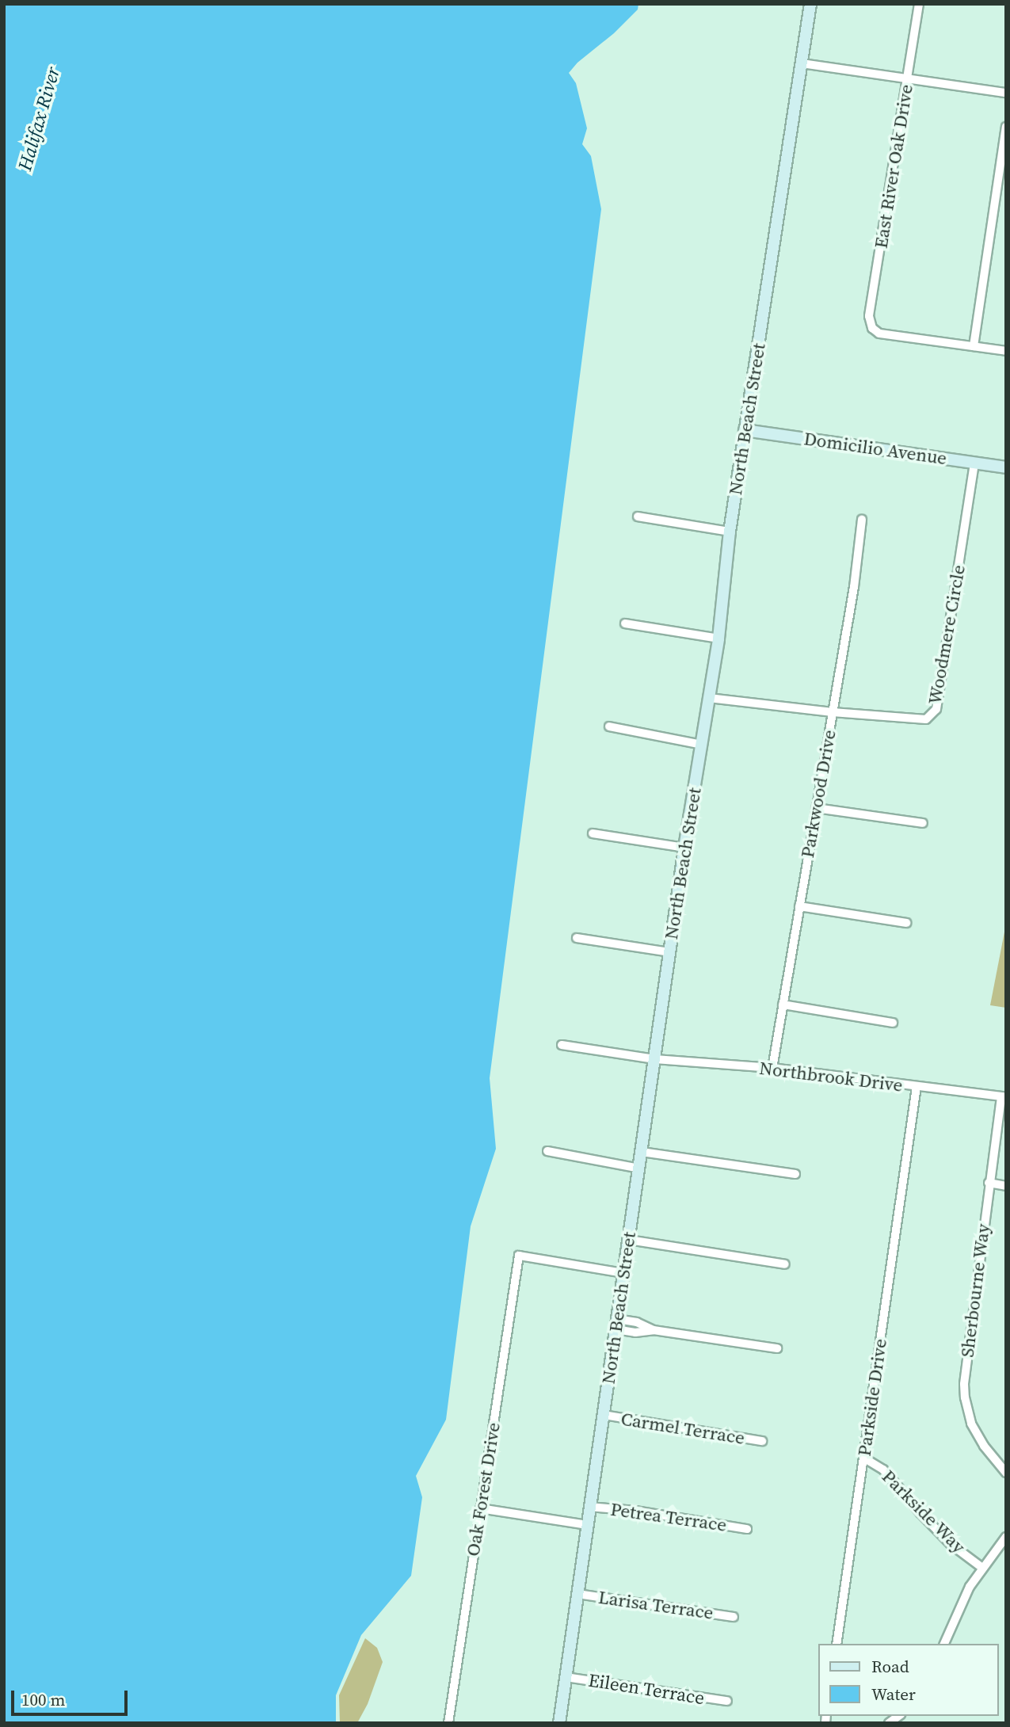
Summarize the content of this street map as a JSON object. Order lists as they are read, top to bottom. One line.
{"streets":{"street":["East River Oak Drive","North Beach Street","Domicilio Avenue","Woodmere Circle","Parkwood Drive","Northbrook Drive","Sherbourne Way","Parkside Drive","Carmel Terrace","Oak Forest Drive","Parkside Way","Petrea Terrace","Larisa Terrace","Eileen Terrace"]},"crossings":[["North Beach Street","Domicilio Avenue"],["North Beach Street","Woodmere Circle"],["North Beach Street","Northbrook Drive"],["North Beach Street","Carmel Terrace"],["North Beach Street","Oak Forest Drive"],["North Beach Street","Petrea Terrace"],["North Beach Street","Larisa Terrace"],["North Beach Street","Eileen Terrace"],["Domicilio Avenue","Woodmere Circle"],["Woodmere Circle","Parkwood Drive"],["Parkwood Drive","Northbrook Drive"],["Northbrook Drive","Sherbourne Way"],["Northbrook Drive","Parkside Drive"],["Parkside Drive","Parkside Way"]],"water":["Halifax River"],"legend":["Road","Water"],"scale_bar":"100 m"}
